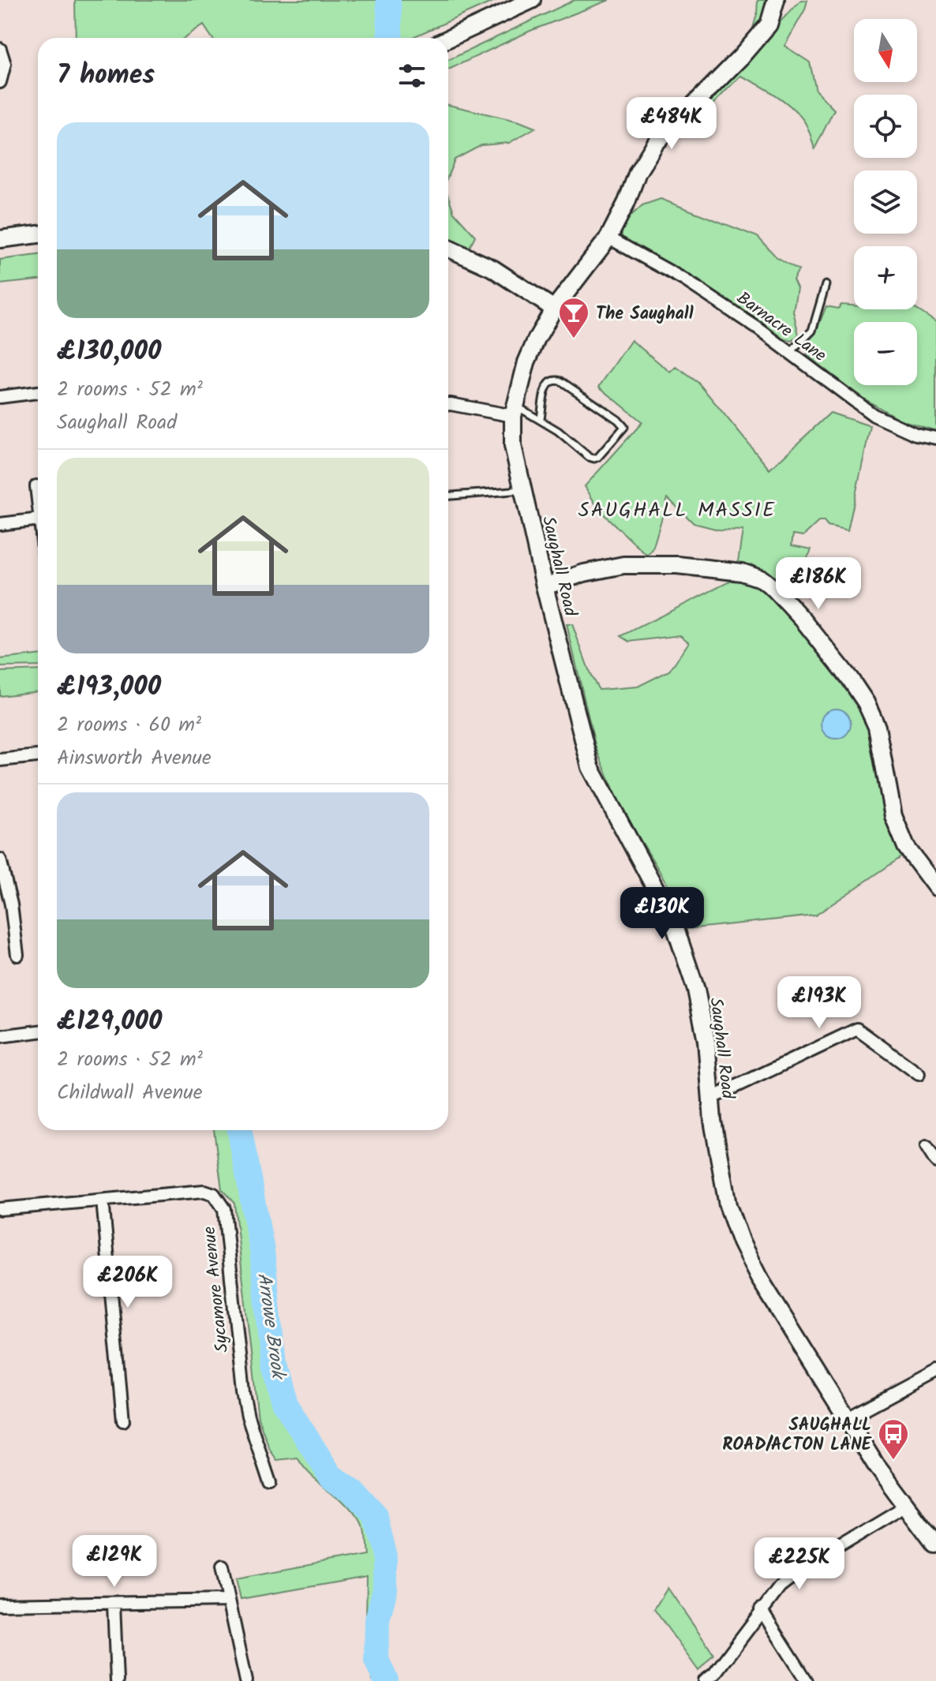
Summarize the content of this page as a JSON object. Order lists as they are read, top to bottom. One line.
{"streets":{"street":["Barnacre Lane","Saughall Road","Sycamore Avenue"]},"crossings":[["Barnacre Lane","Saughall Road"]],"districts":["SAUGHALL MASSIE"],"water":["Arrowe Brook"],"places":{"bar":["The Saughall"],"bus stop":["SAUGHALL ROAD/ACTON LANE"]},"north":"bottom","page":{"map_buttons":["+","−"],"heading":"7 homes","price":["£484K","£186K","£130K","£193K","£206K","£129K","£225K"],"list":[{"name":"£130,000","note":"2 rooms · 52 m² · Saughall Road"},{"name":"£193,000","note":"2 rooms · 60 m² · Ainsworth Avenue"},{"name":"£129,000","note":"2 rooms · 52 m² · Childwall Avenue"}]}}
